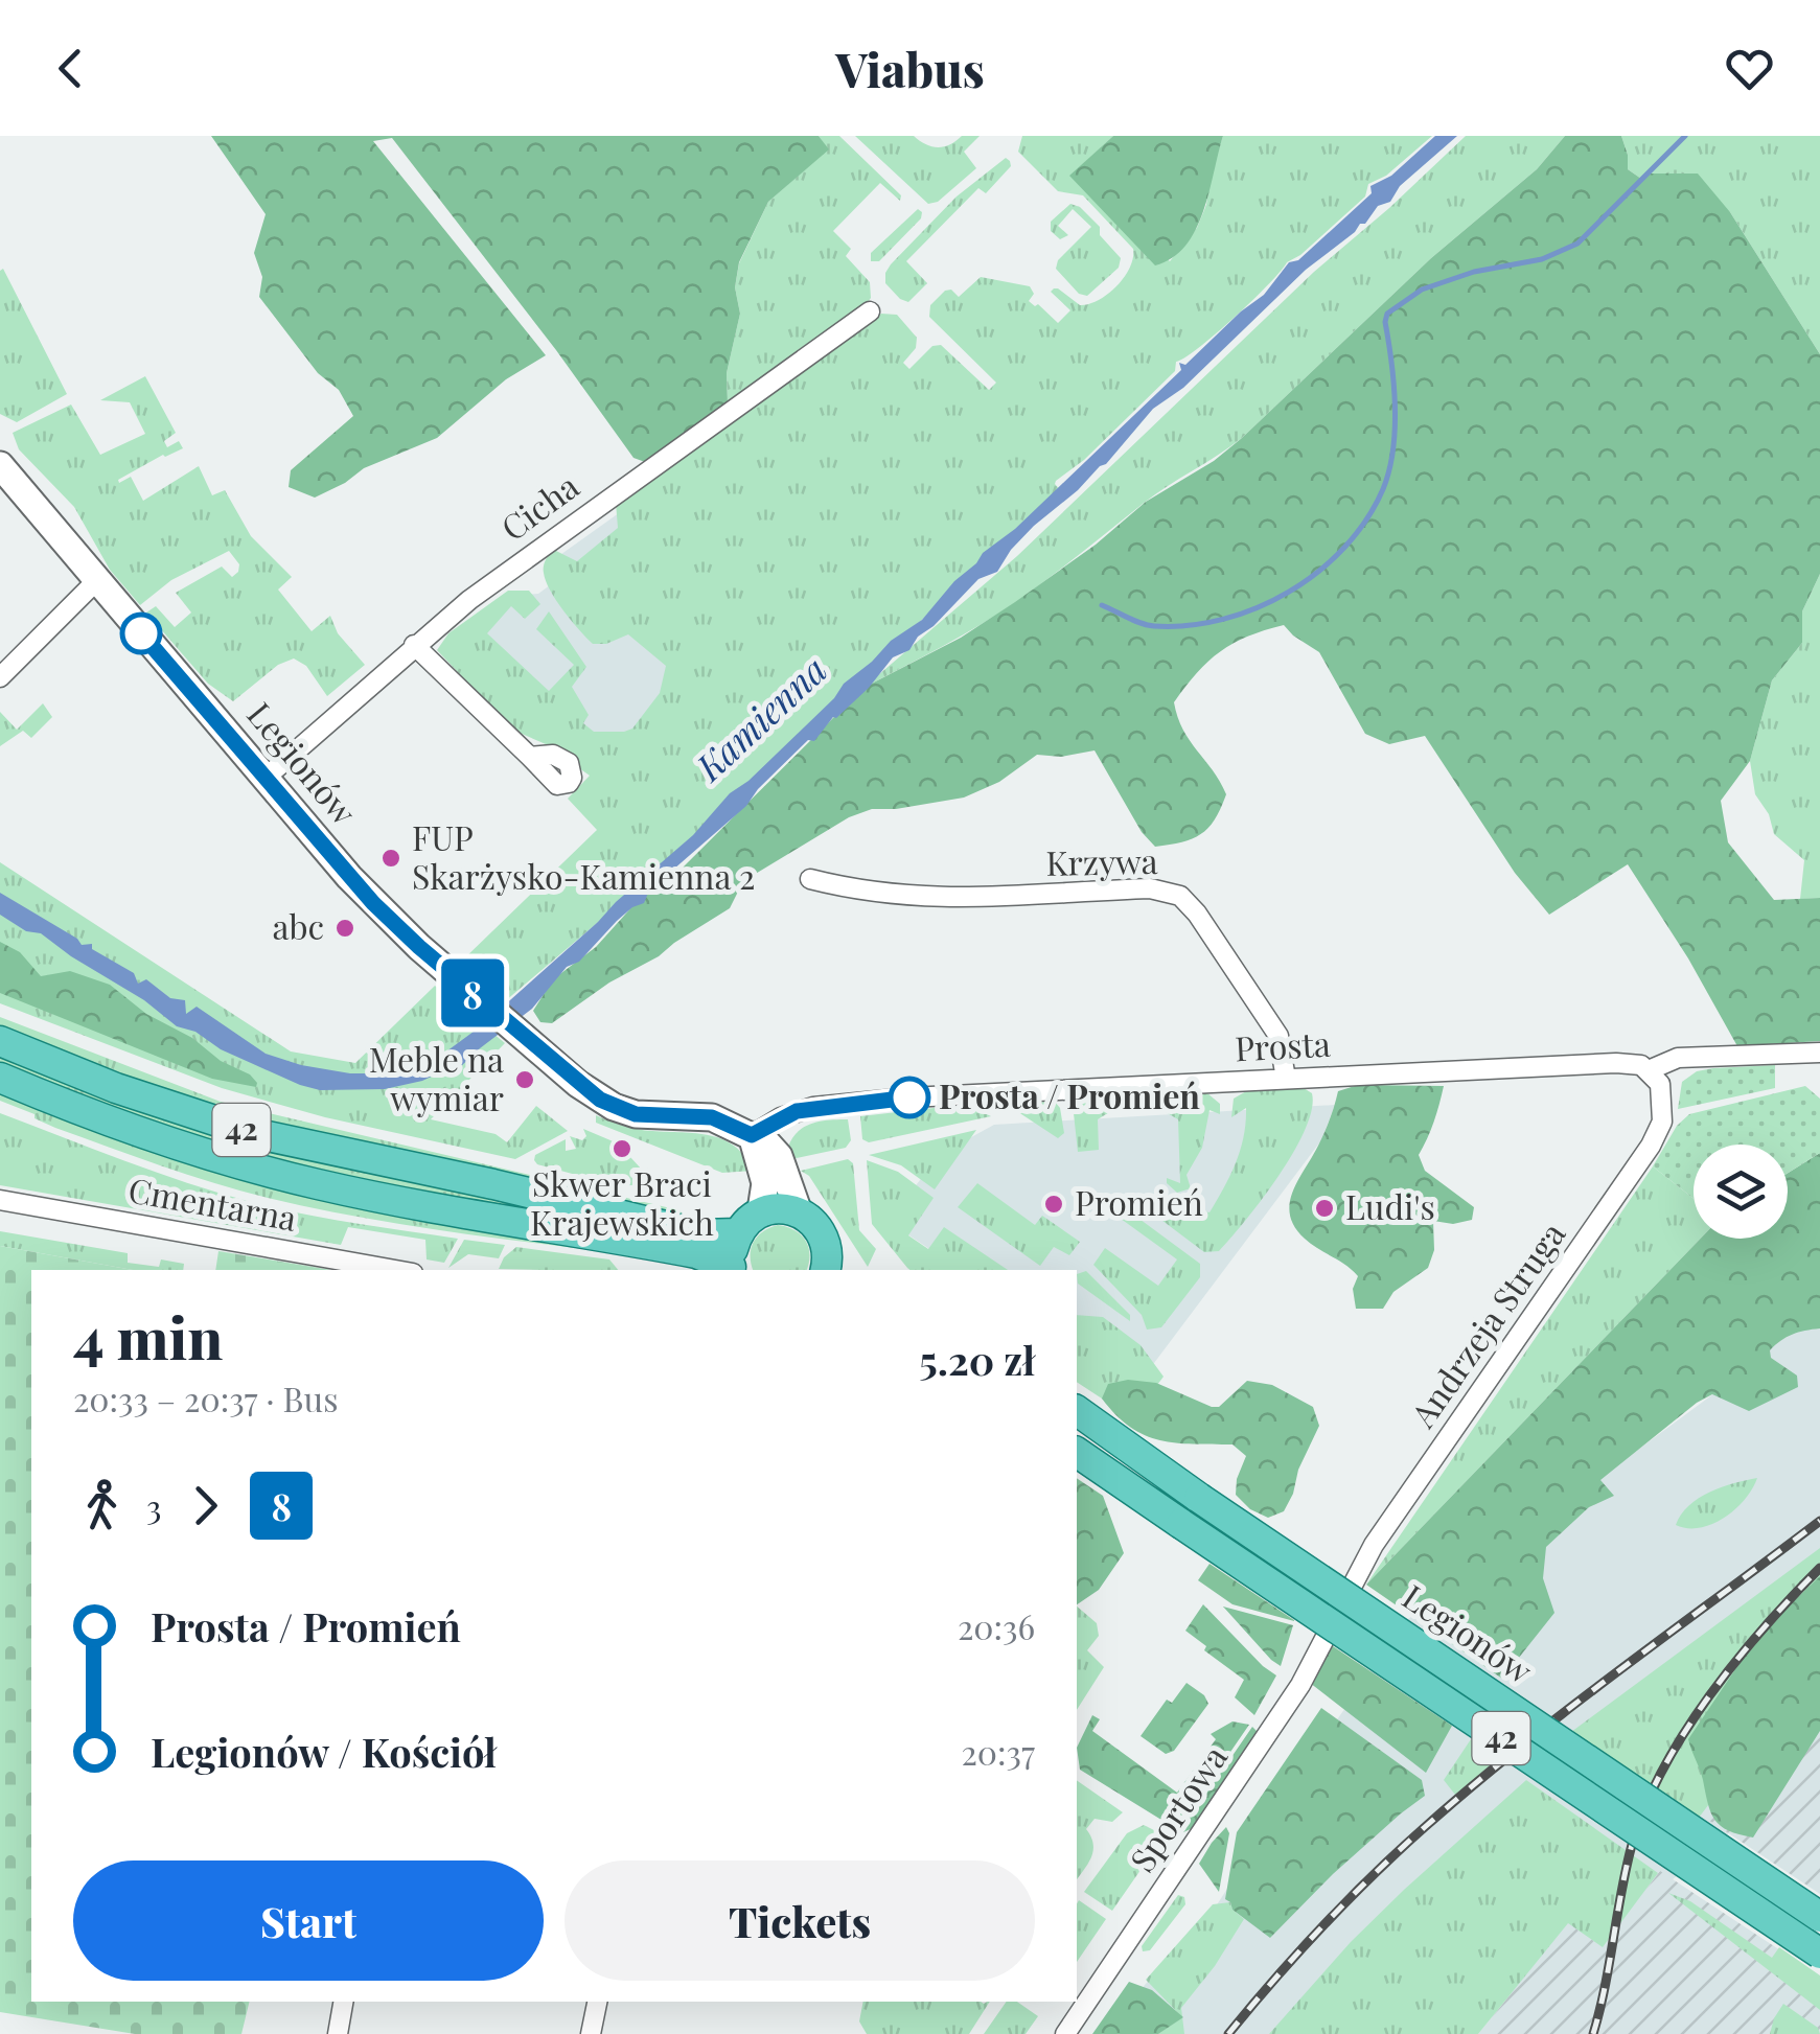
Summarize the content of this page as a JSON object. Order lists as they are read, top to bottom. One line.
{"streets":{"main road":["Legionów","42"],"street":["Cicha","Krzywa","Prosta","Cmentarna","Andrzeja Struga","Sportowa"]},"crossings":[["Cicha","Legionów"],["Legionów","Prosta"],["Krzywa","Prosta"],["Prosta","Andrzeja Struga"],["Andrzeja Struga","Sportowa"]],"water":["Kamienna"],"places":["FUP Skarżysko-Kamienna 2","abc","Meble na wymiar","Prosta / Promień","Skwer Braci Krajewskich","Promień","Ludi's"],"lines":["bus line 8"],"page":{"header":"Viabus","on_map":"8","heading":["4 min","20:33 – 20:37 · Bus","5.20 zł"],"legs":["3","8"],"list":[{"name":"Prosta / Promień","value":"20:36"},{"name":"Legionów / Kościół","value":"20:37"}],"buttons":["Start","Tickets"]}}
